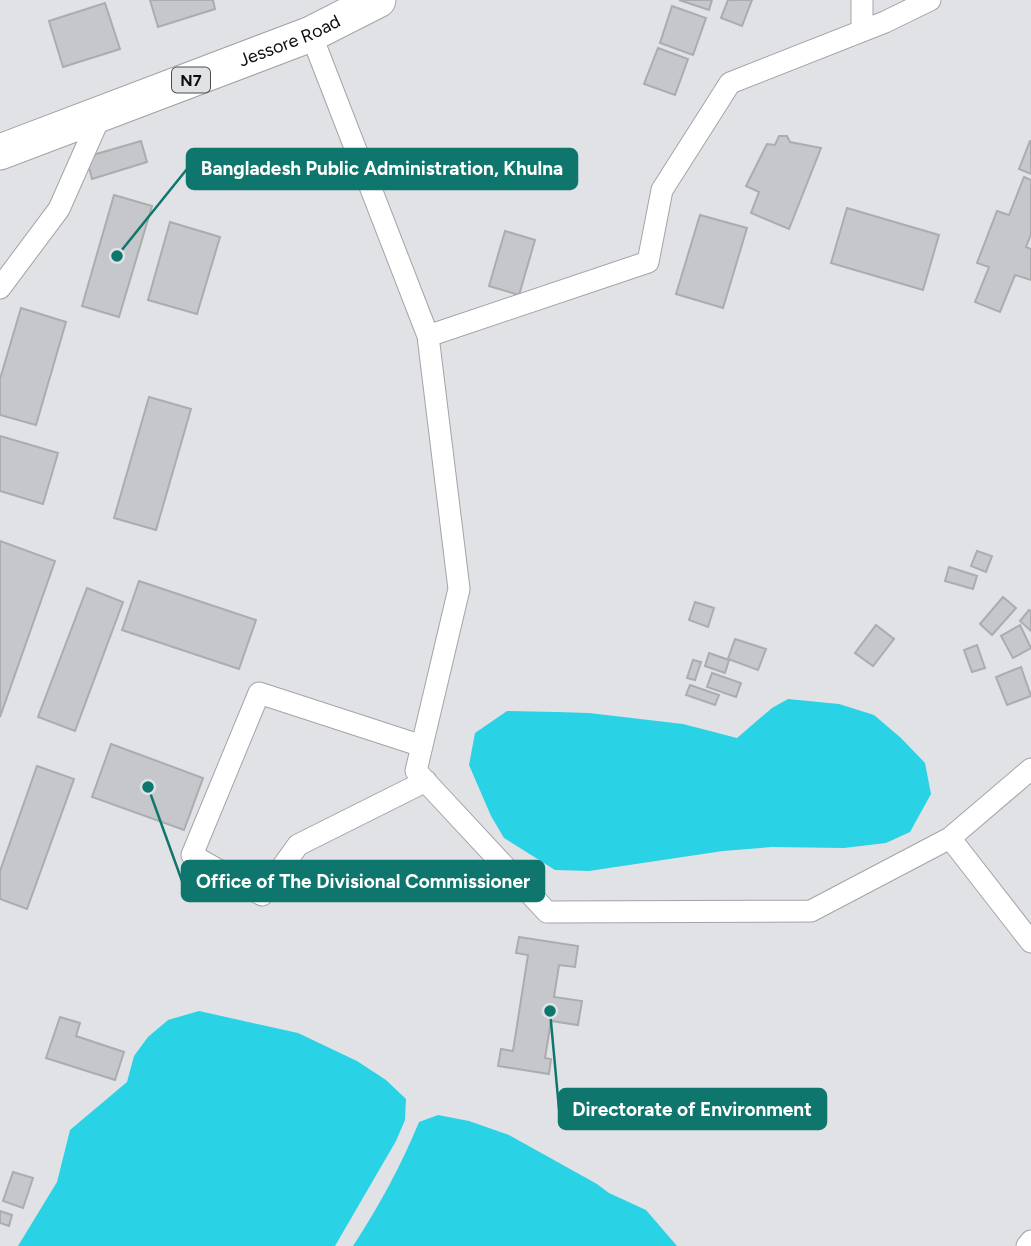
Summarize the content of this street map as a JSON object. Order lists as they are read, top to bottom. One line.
{"streets":{"highway":["Jessore Road","N7"]},"places":["Bangladesh Public Administration, Khulna","Office of The Divisional Commissioner","Directorate of Environment"]}
